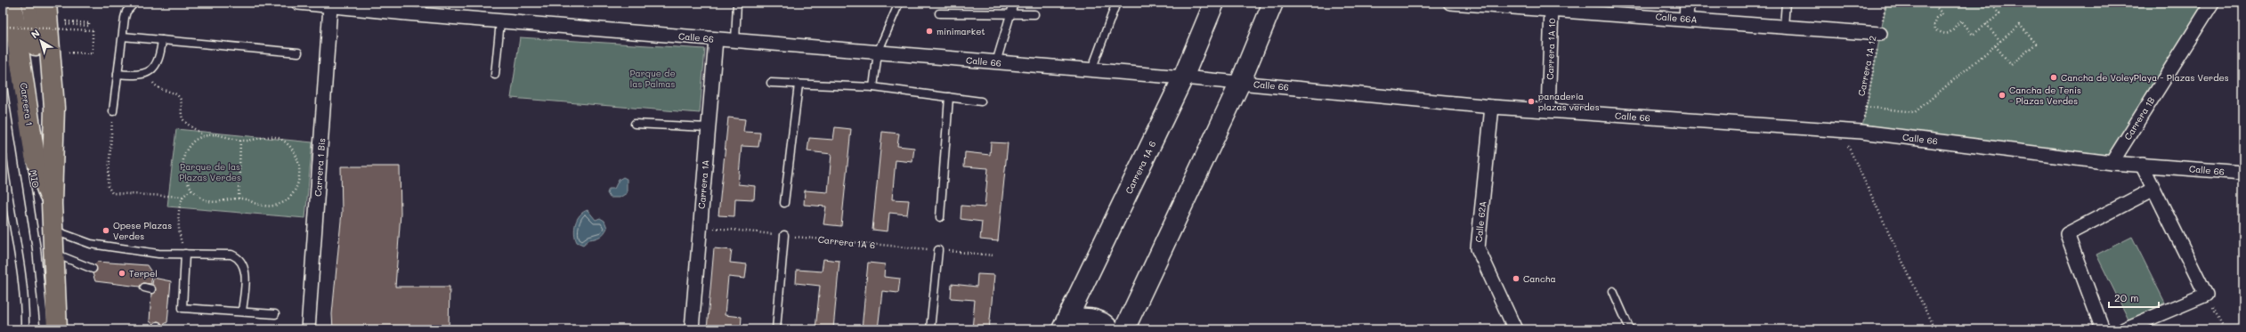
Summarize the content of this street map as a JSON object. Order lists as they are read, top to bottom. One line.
{"streets":{"main road":["Carrera 1"],"street":["Calle 66A","Calle 66","Carrera 1A 10","Carrera 1B","Carrera 1 Bis","Carrera 1A 6","Carrera 1A","Calle 62A"],"lane":["MIO"],"path":["Carrera 1A 12"]},"crossings":[["Calle 66A","Carrera 1A 10"],["Calle 66A","Carrera 1A 12"],["Calle 66","Carrera 1A 10"],["Calle 66","Carrera 1A 12"],["Calle 66","Carrera 1B"],["Calle 66","Carrera 1 Bis"],["Calle 66","Carrera 1A 6"],["Calle 66","Carrera 1A"],["Calle 66","Calle 62A"],["Carrera 1A 6","Carrera 1A"]],"parks":["Parque de las Palmas","Parque de las Plazas Verdes"],"places":["minimarket","Cancha de VoleyPlaya - Plazas Verdes","Cancha de Tenis - Plazas Verdes","panadería plazas verdes","Opese Plazas Verdes","Terpel","Cancha"],"scale_bar":"20 m","north":"top left"}
